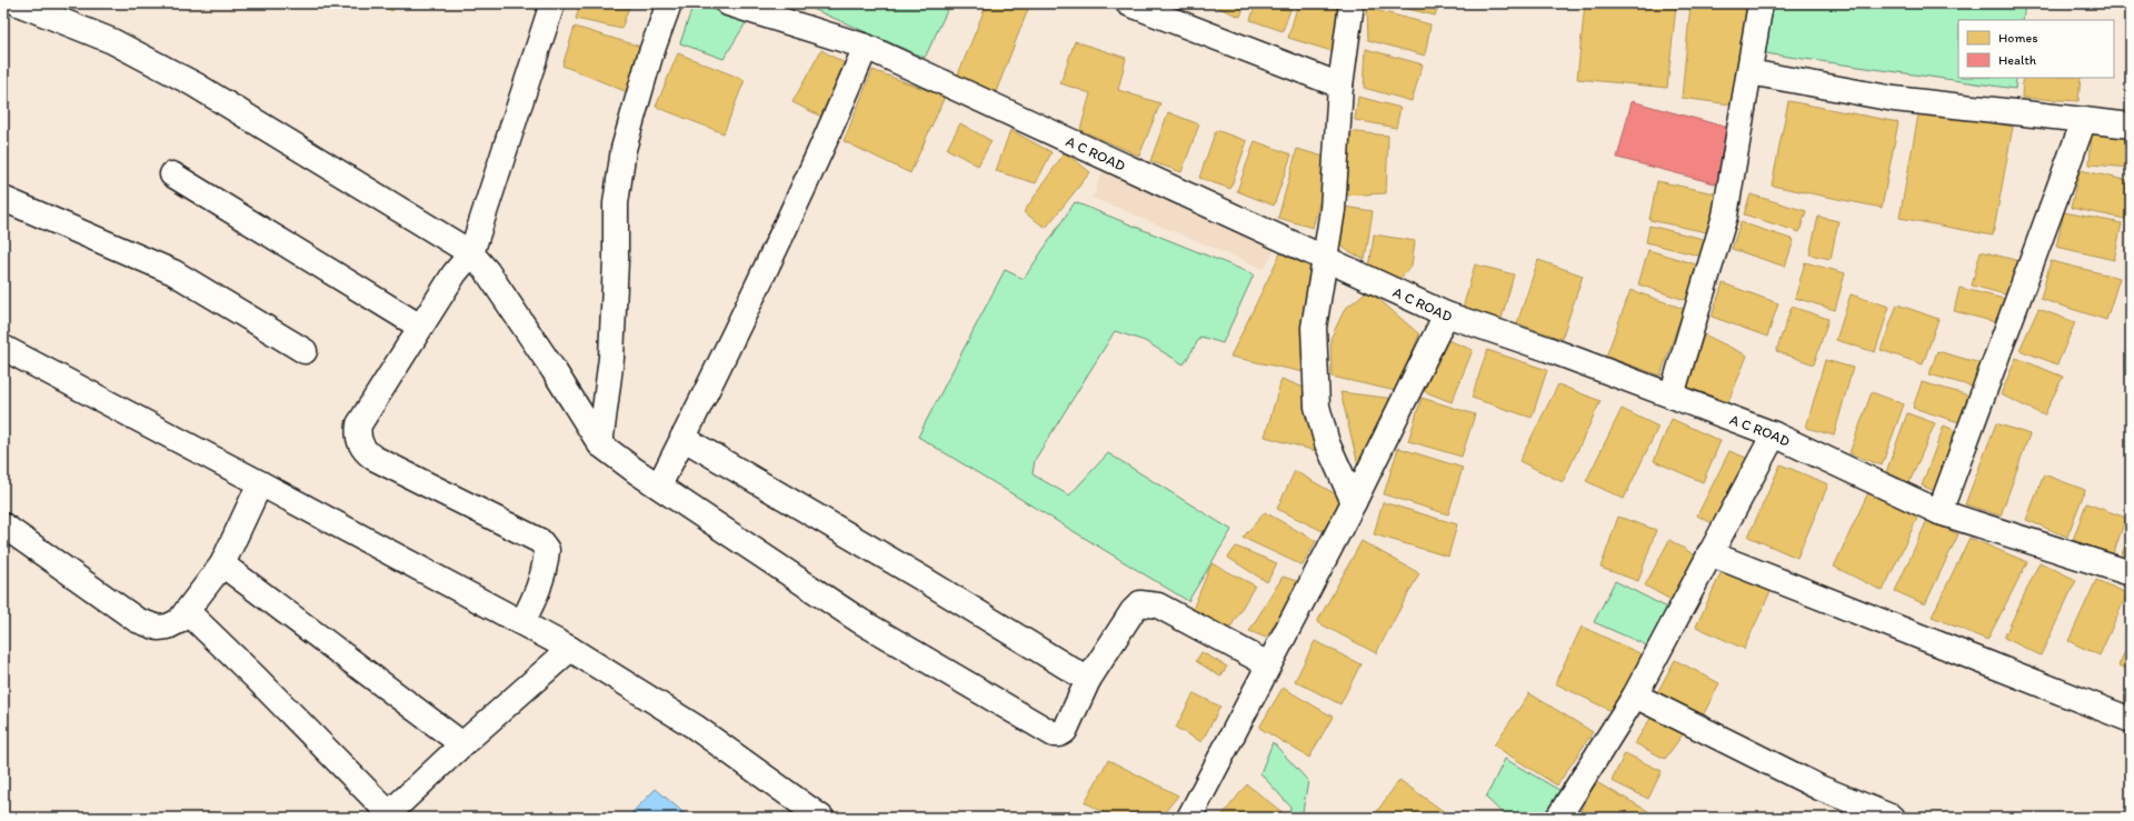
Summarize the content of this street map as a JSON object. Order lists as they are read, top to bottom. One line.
{"streets":{"street":["A C ROAD"]},"legend":["Homes","Health"]}
